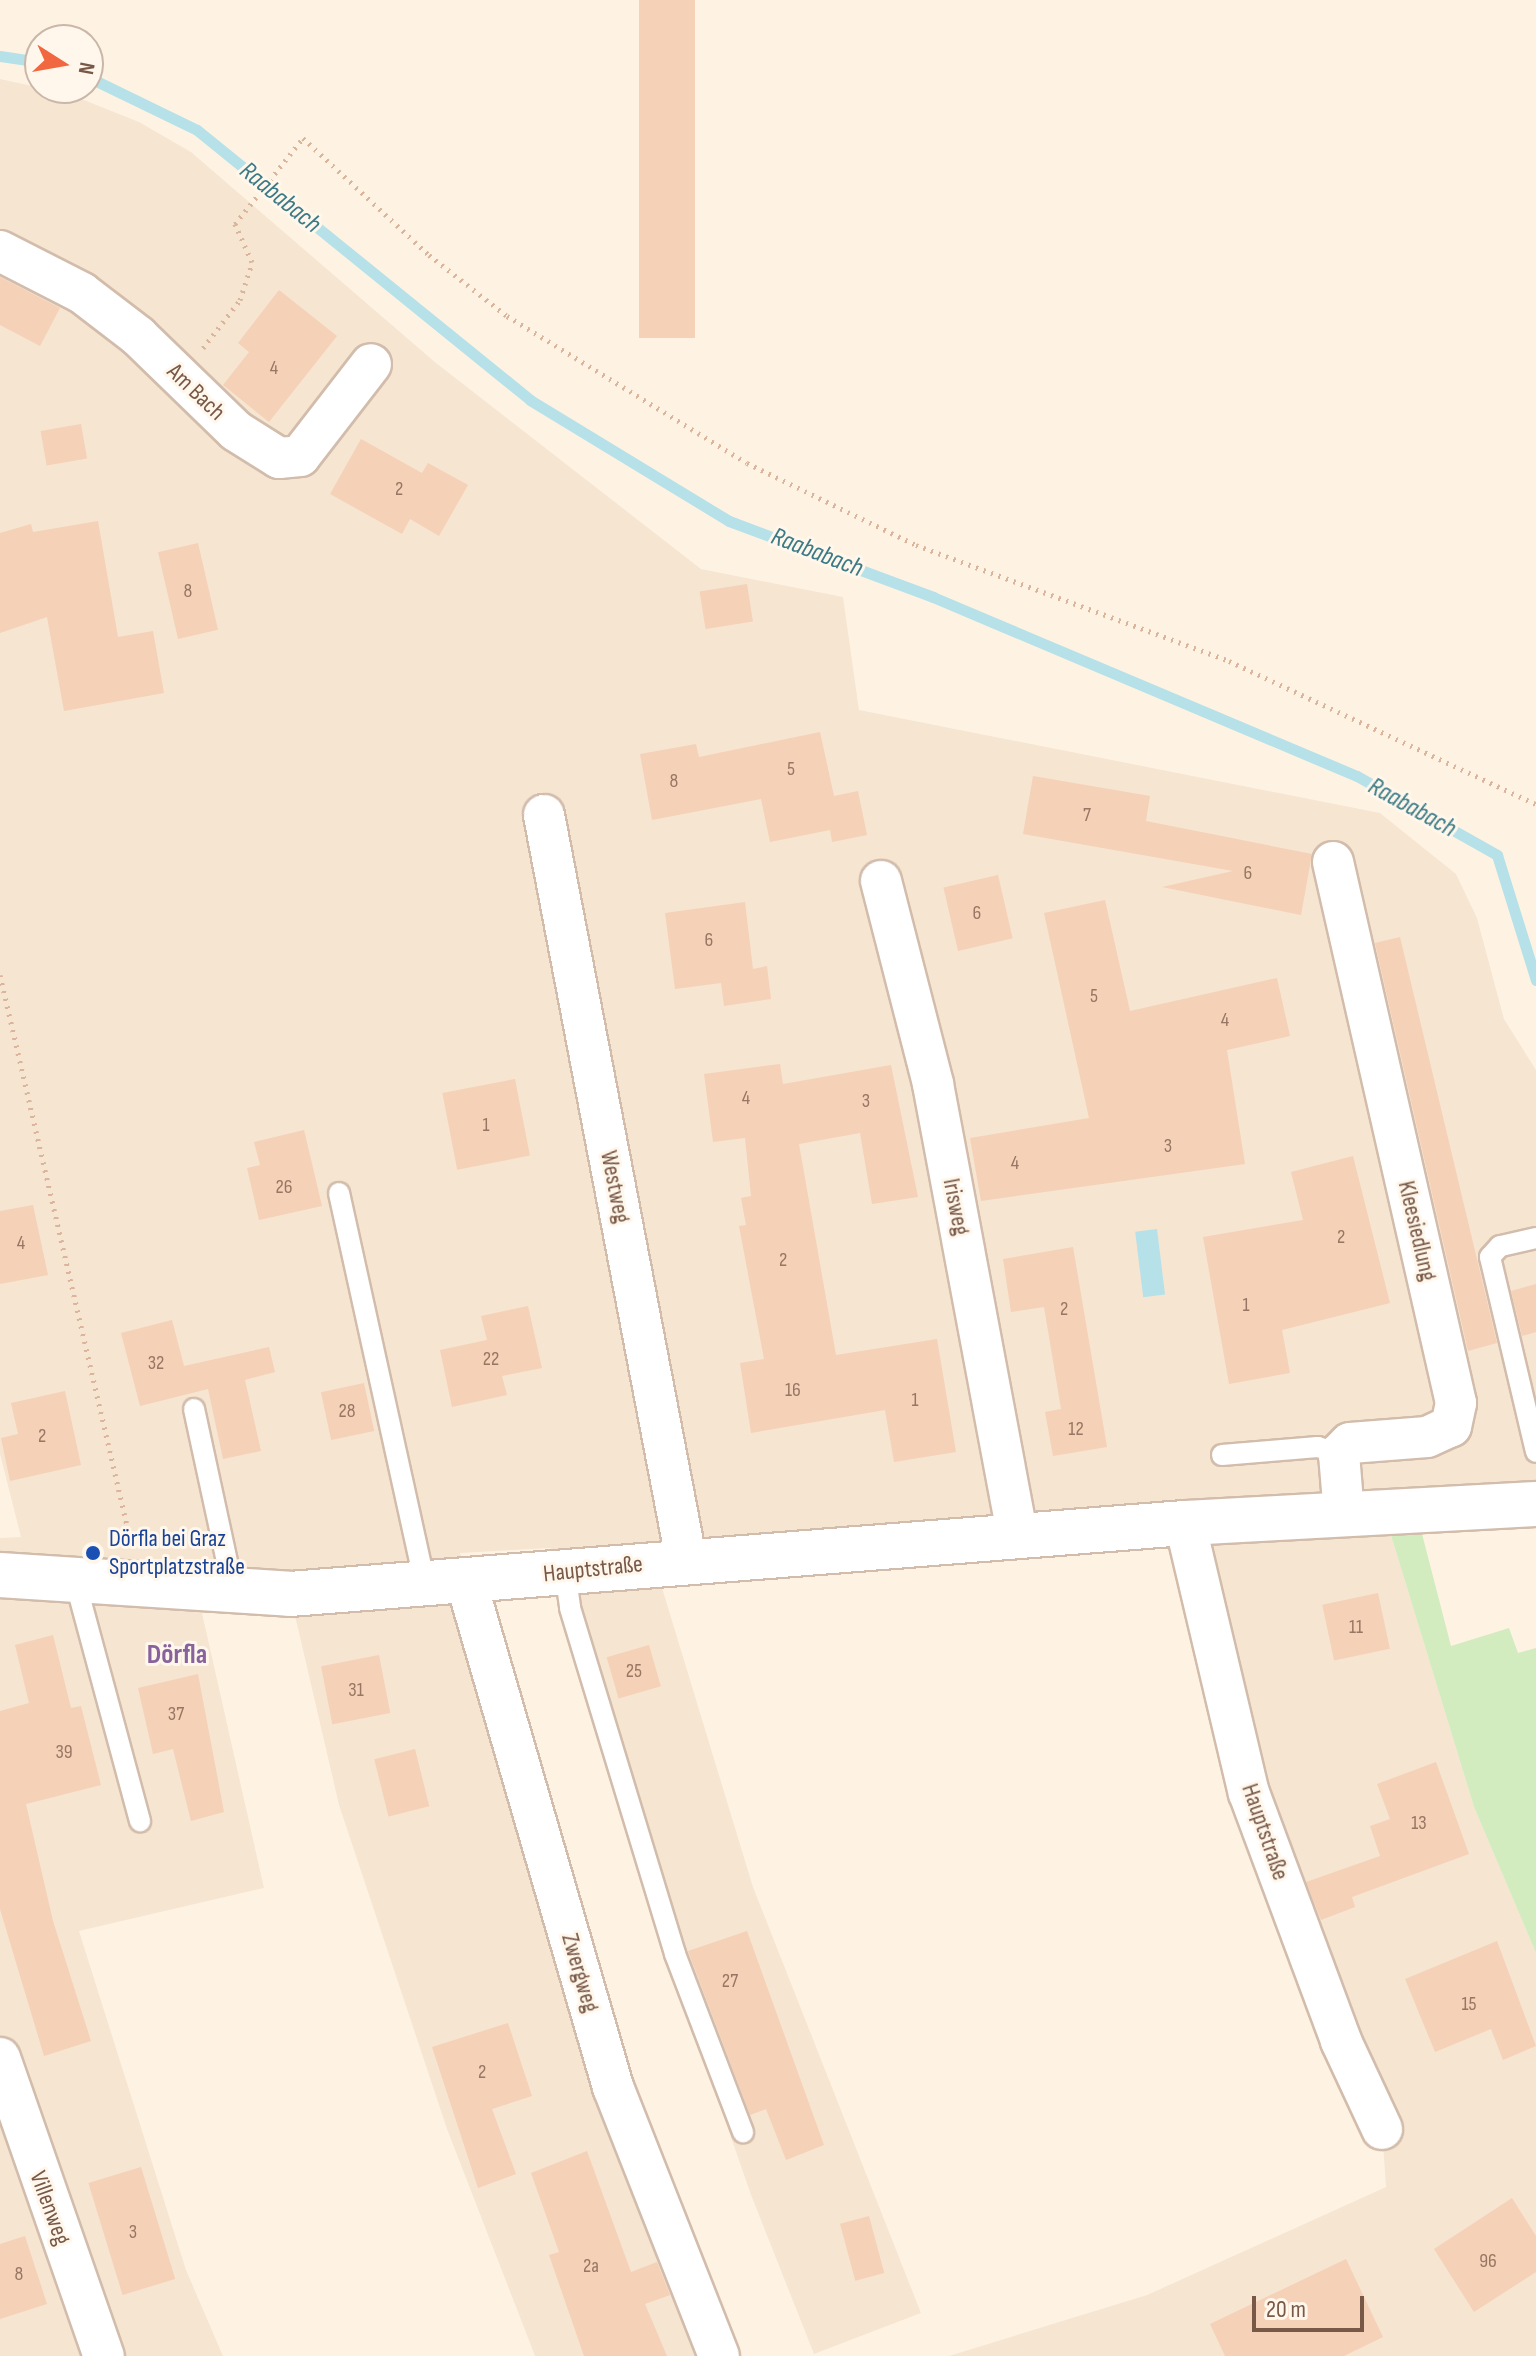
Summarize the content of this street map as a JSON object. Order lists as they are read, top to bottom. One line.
{"streets":{"main road":["Hauptstraße"],"street":["Am Bach","Westweg","Irisweg","Kleesiedlung","Zwergweg","Villenweg"]},"crossings":[["Westweg","Hauptstraße"],["Irisweg","Hauptstraße"],["Hauptstraße","Zwergweg"]],"districts":["Dörfla"],"water":["Raababach"],"places":["Dörfla bei Graz Sportplatzstraße"],"house_numbers":["4","2","8","5","8","7","6","6","6","5","4","4","3","1","3","4","26","2","4","2","1","2","22","32","16","1","28","12","2","11","25","31","37","39","13","27","15","2","3","96","2a","8"],"scale_bar":"20 m","north":"right"}
